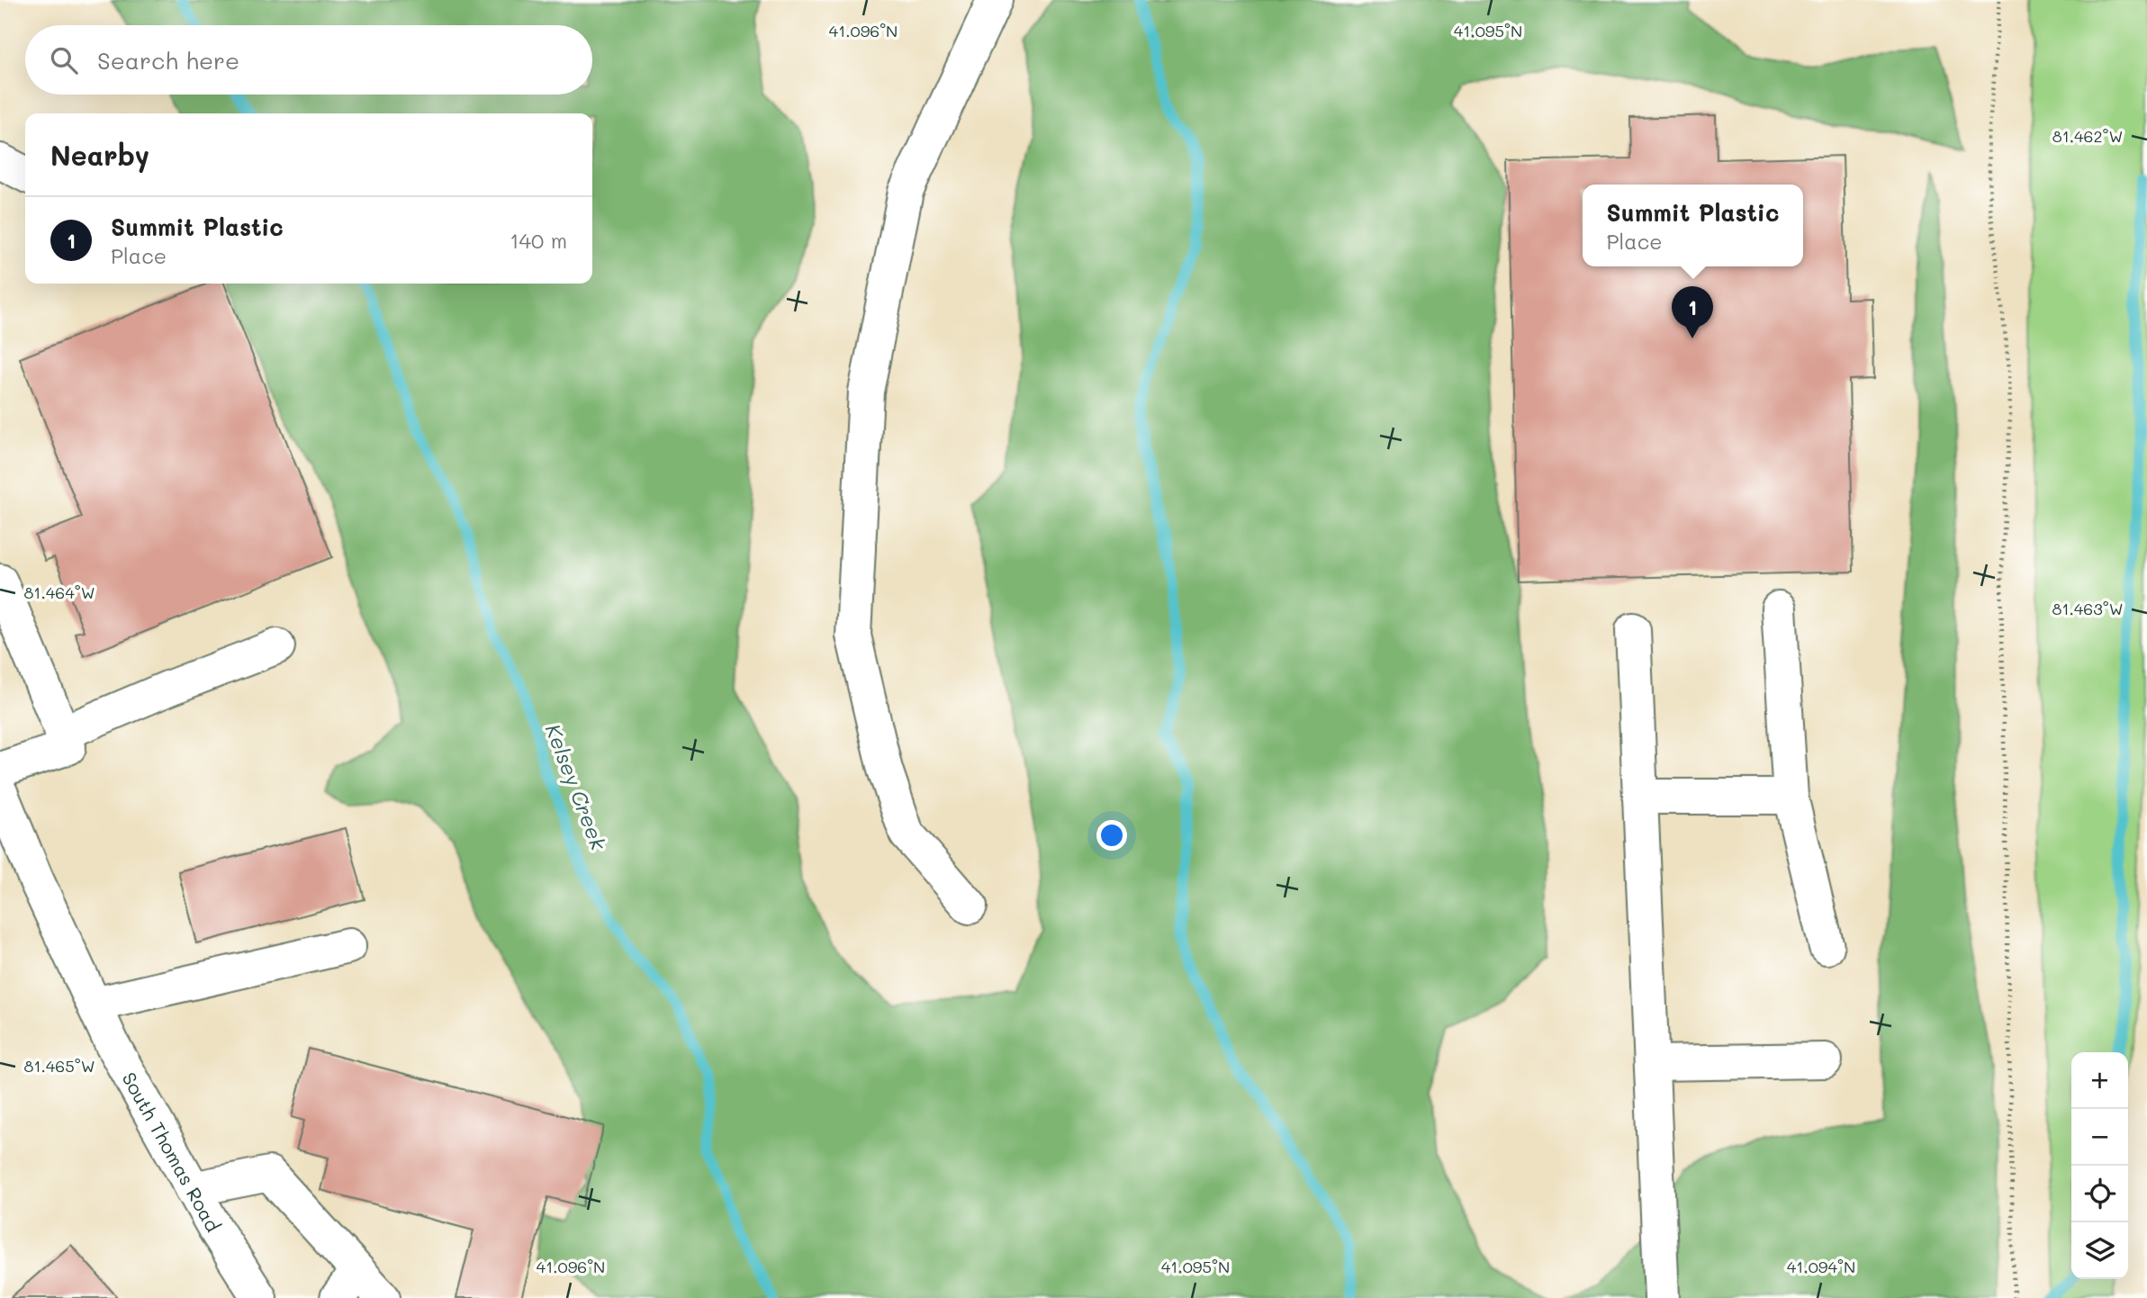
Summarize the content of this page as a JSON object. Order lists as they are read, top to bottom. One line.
{"streets":{"street":["South Thomas Road"]},"water":["Kelsey Creek"],"page":{"search":"Search here","heading":"Nearby","popup":["Summit Plastic","Place"],"list":[{"mark":"1","name":"Summit Plastic","note":"Place","value":"140 m"}],"pins":"1","map_buttons":["+","−"]},"coordinates":["41.096°N","41.095°N","81.462°W","81.464°W","81.463°W","81.465°W","41.094°N"]}
